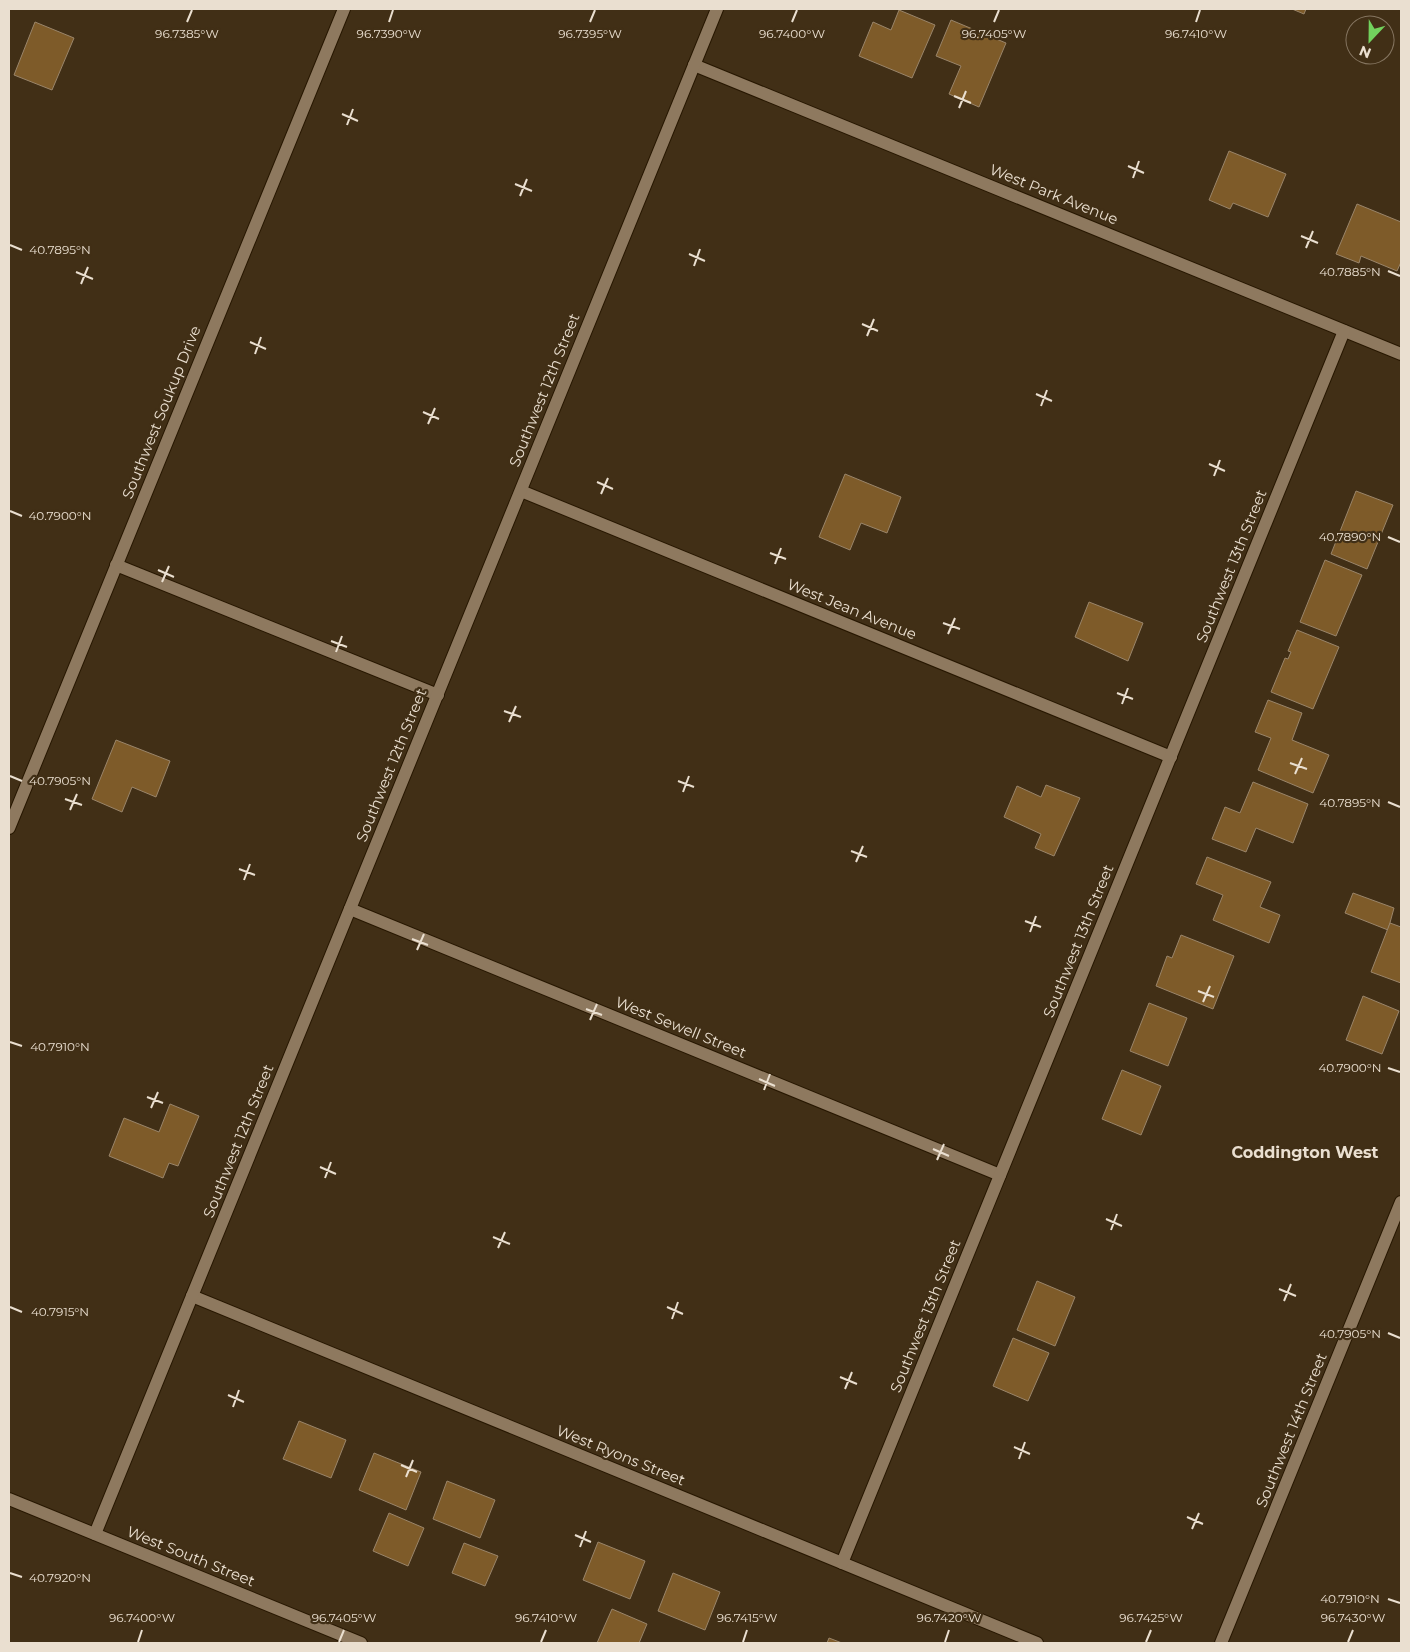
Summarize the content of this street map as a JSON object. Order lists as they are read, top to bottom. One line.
{"streets":{"street":["West Park Avenue","Southwest 12th Street","Southwest Soukup Drive","Southwest 13th Street","West Jean Avenue","West Sewell Street","Southwest 14th Street","West Ryons Street","West South Street"]},"crossings":[["West Park Avenue","Southwest 12th Street"],["West Park Avenue","Southwest 13th Street"],["Southwest 12th Street","West Jean Avenue"],["Southwest 12th Street","West Sewell Street"],["Southwest 12th Street","West Ryons Street"],["Southwest 12th Street","West South Street"],["Southwest 13th Street","West Jean Avenue"],["Southwest 13th Street","West Sewell Street"],["Southwest 13th Street","West Ryons Street"]],"districts":["Coddington West"],"north":"bottom","coordinates":["96.7390°W","96.7395°W","96.7400°W","96.7410°W","96.7385°W","96.7405°W","40.7895°N","40.7885°N","40.7900°N","40.7890°N","40.7905°N","40.7910°N","40.7915°N","40.7920°N","96.7415°W","96.7420°W","96.7425°W","96.7430°W"]}
